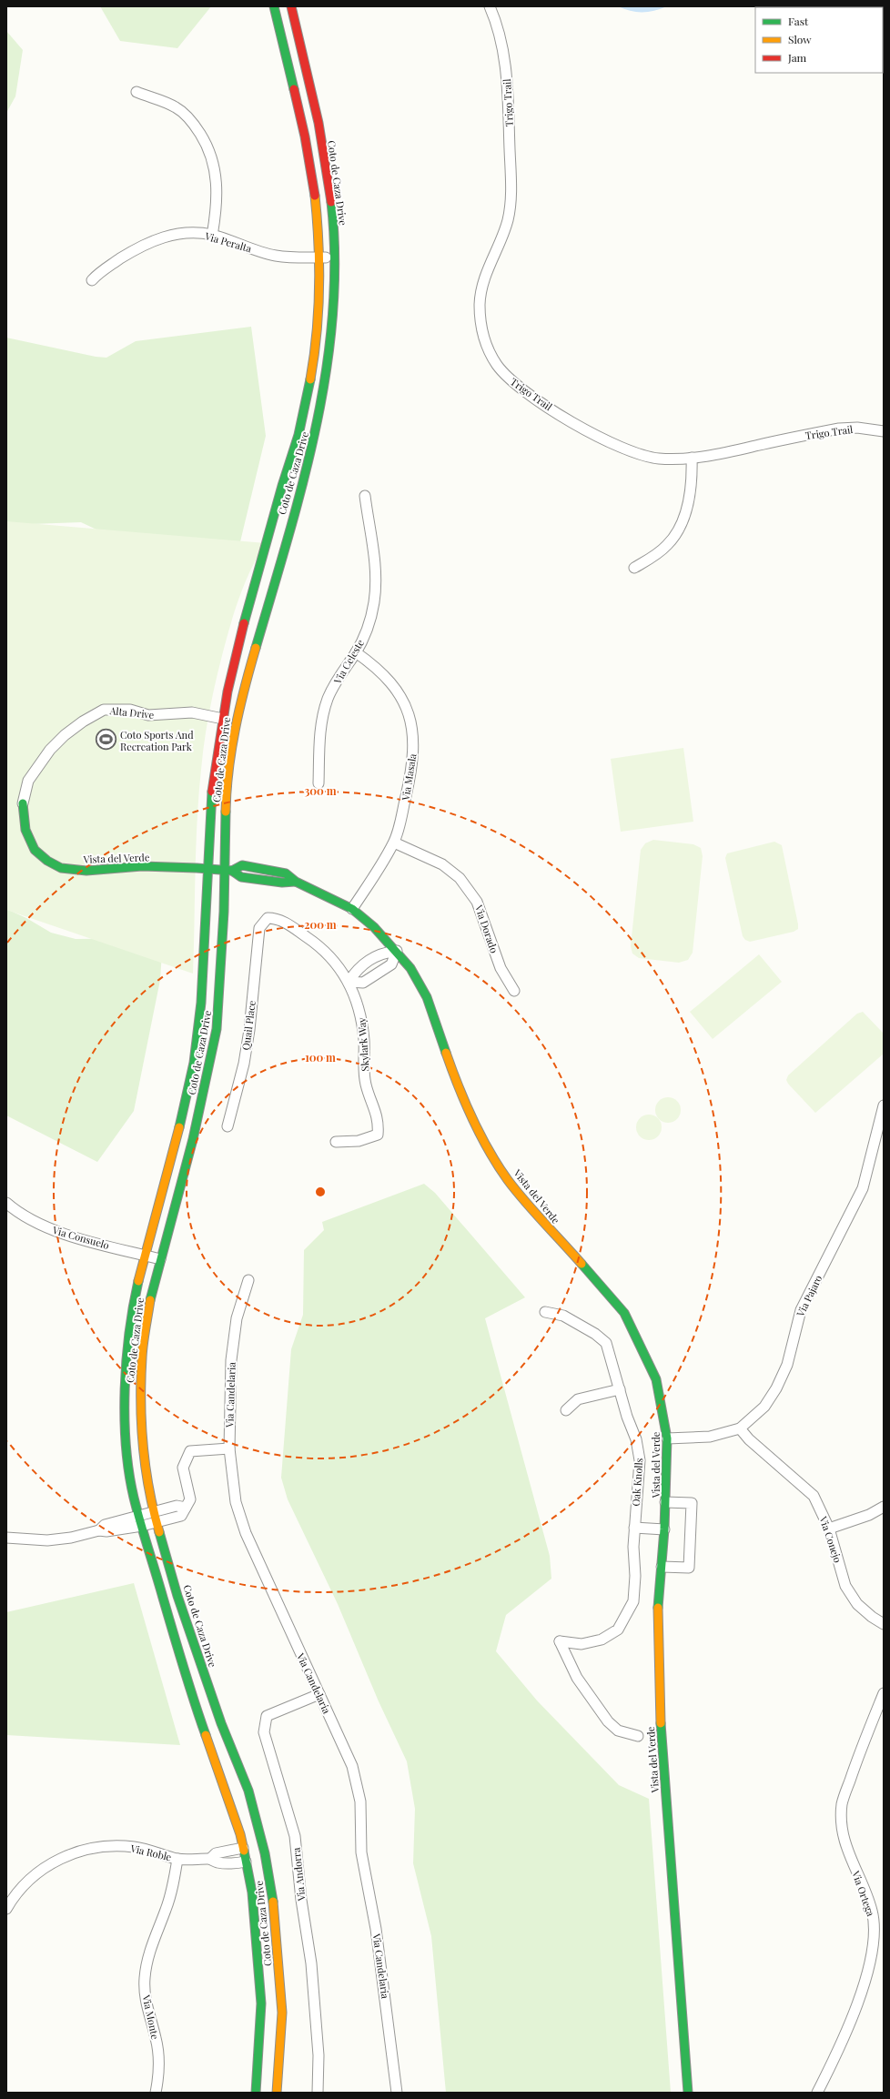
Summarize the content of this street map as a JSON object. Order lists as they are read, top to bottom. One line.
{"streets":{"main road":["Coto de Caza Drive","Vista del Verde"],"street":["Trigo Trail","Via Peralta","Via Celeste","Alta Drive","Via Masala","Via Dorado","Quail Place","Skylark Way","Via Consuelo","Via Pajaro","Via Candelaria","Oak Knolls","Via Conejo","Via Roble","Via Andorra","Via Ortega","Via Monte"]},"crossings":[["Coto de Caza Drive","Via Peralta"],["Coto de Caza Drive","Alta Drive"],["Coto de Caza Drive","Vista del Verde"],["Coto de Caza Drive","Via Consuelo"],["Coto de Caza Drive","Via Roble"],["Via Celeste","Via Masala"],["Alta Drive","Vista del Verde"],["Via Masala","Vista del Verde"],["Via Masala","Via Dorado"],["Vista del Verde","Via Pajaro"],["Quail Place","Skylark Way"],["Via Pajaro","Via Conejo"],["Via Candelaria","Via Andorra"],["Via Roble","Via Monte"]],"places":{"sports":["Coto Sports And Recreation Park"]},"legend":["Fast","Slow","Jam"],"rings":["300 m","200 m","100 m"]}
